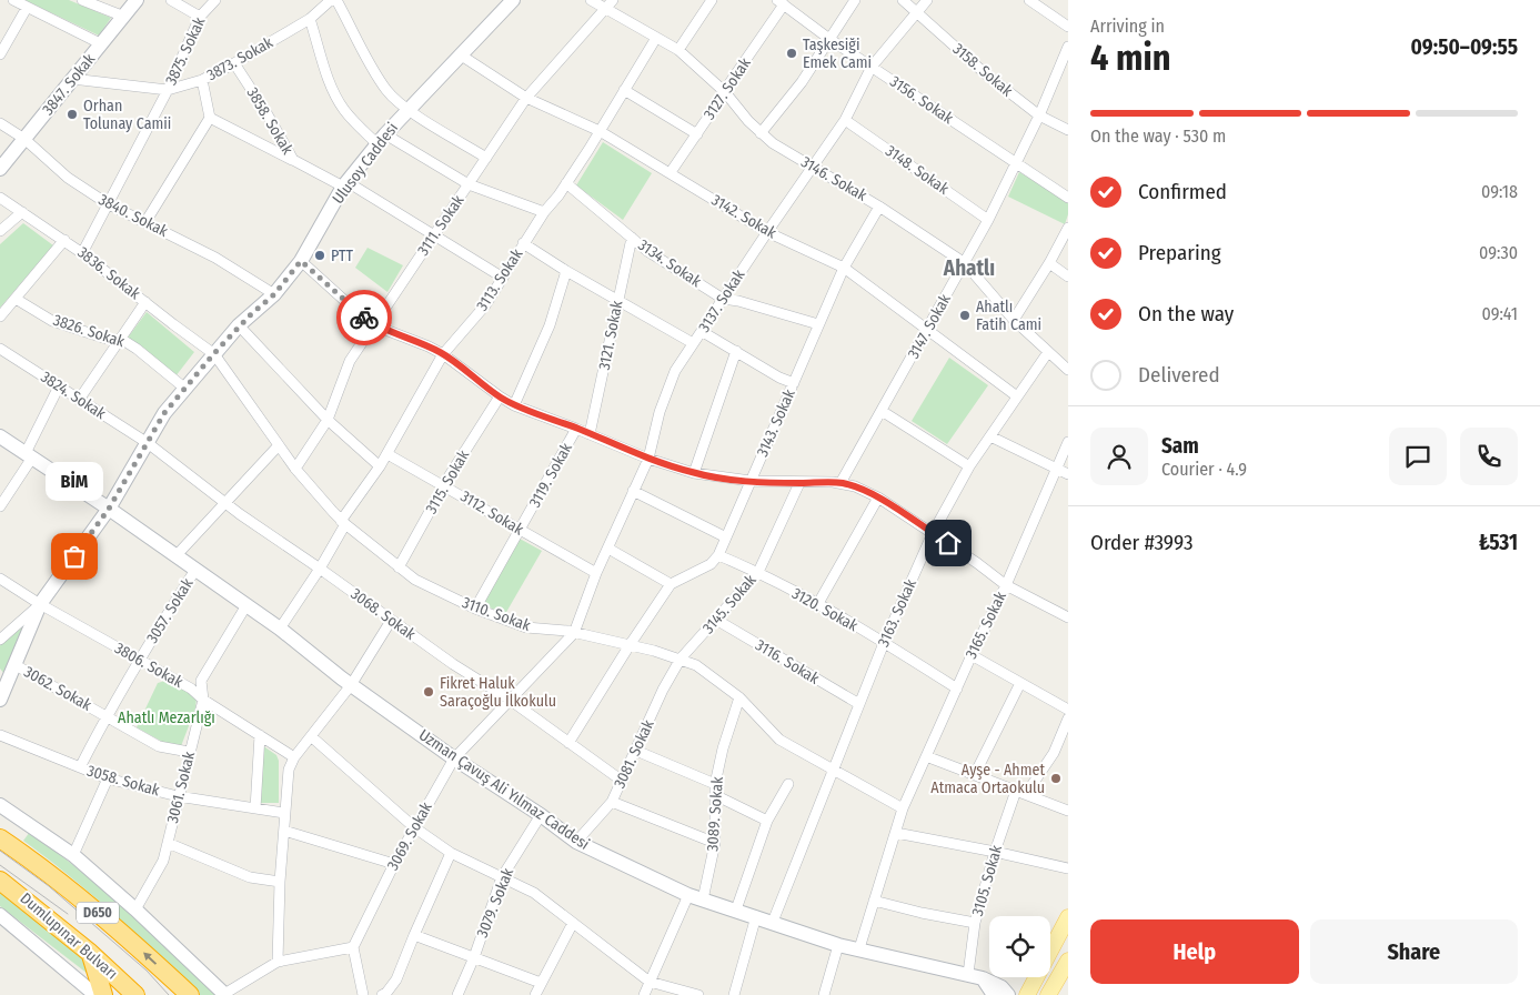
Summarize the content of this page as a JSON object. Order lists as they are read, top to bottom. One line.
{"streets":{"highway":["D650","Dumlupınar Bulvarı"],"street":["3875. Sokak","3873. Sokak","3158. Sokak","3847. Sokak","3127. Sokak","3156. Sokak","3858. Sokak","Ulusoy Caddesi","3148. Sokak","3146. Sokak","3840. Sokak","3142. Sokak","3111. Sokak","3134. Sokak","3836. Sokak","3113. Sokak","3137. Sokak","3147. Sokak","3826. Sokak","3121. Sokak","3824. Sokak","3143. Sokak","3119. Sokak","3115. Sokak","3112. Sokak","3145. Sokak","3120. Sokak","3057. Sokak","3163. Sokak","3068. Sokak","3110. Sokak","3165. Sokak","3116. Sokak","3806. Sokak","3062. Sokak","3081. Sokak","3058. Sokak","3061. Sokak","Uzman Çavuş Ali Yılmaz Caddesi","3089. Sokak","3069. Sokak","3105. Sokak","3079. Sokak"]},"crossings":[["3875. Sokak","3873. Sokak"],["3875. Sokak","3840. Sokak"],["3875. Sokak","3836. Sokak"],["3873. Sokak","3847. Sokak"],["3873. Sokak","3858. Sokak"],["3158. Sokak","3137. Sokak"],["3158. Sokak","3147. Sokak"],["3847. Sokak","3840. Sokak"],["3127. Sokak","3156. Sokak"],["3127. Sokak","3146. Sokak"],["3127. Sokak","3142. Sokak"],["3156. Sokak","3137. Sokak"],["3156. Sokak","3147. Sokak"],["3858. Sokak","Ulusoy Caddesi"],["3858. Sokak","3111. Sokak"],["3858. Sokak","3113. Sokak"],["Ulusoy Caddesi","3840. Sokak"],["Ulusoy Caddesi","3142. Sokak"],["Ulusoy Caddesi","3836. Sokak"],["Ulusoy Caddesi","3826. Sokak"],["Ulusoy Caddesi","3824. Sokak"],["Ulusoy Caddesi","3068. Sokak"],["Ulusoy Caddesi","3110. Sokak"],["Ulusoy Caddesi","3806. Sokak"],["Ulusoy Caddesi","3062. Sokak"],["Ulusoy Caddesi","Uzman Çavuş Ali Yılmaz Caddesi"],["3148. Sokak","3137. Sokak"],["3148. Sokak","3147. Sokak"],["3146. Sokak","3111. Sokak"],["3146. Sokak","3113. Sokak"],["3146. Sokak","3137. Sokak"],["3146. Sokak","3147. Sokak"],["3146. Sokak","3143. Sokak"],["3146. Sokak","3163. Sokak"],["3142. Sokak","3111. Sokak"],["3142. Sokak","3113. Sokak"],["3142. Sokak","3137. Sokak"],["3142. Sokak","3147. Sokak"],["3142. Sokak","3143. Sokak"],["3142. Sokak","3163. Sokak"],["3111. Sokak","3110. Sokak"],["3134. Sokak","3113. Sokak"],["3134. Sokak","3137. Sokak"],["3134. Sokak","3121. Sokak"],["3134. Sokak","3143. Sokak"],["3836. Sokak","3110. Sokak"],["3113. Sokak","3112. Sokak"],["3113. Sokak","3068. Sokak"],["3113. Sokak","3110. Sokak"],["3113. Sokak","Uzman Çavuş Ali Yılmaz Caddesi"],["3137. Sokak","3112. Sokak"],["3137. Sokak","3110. Sokak"],["3137. Sokak","3069. Sokak"],["3824. Sokak","3068. Sokak"],["3143. Sokak","3120. Sokak"],["3119. Sokak","3112. Sokak"],["3119. Sokak","3110. Sokak"],["3115. Sokak","3112. Sokak"],["3115. Sokak","3110. Sokak"],["3145. Sokak","3120. Sokak"],["3145. Sokak","3110. Sokak"],["3145. Sokak","3116. Sokak"],["3145. Sokak","3081. Sokak"],["3120. Sokak","3163. Sokak"],["3120. Sokak","3165. Sokak"],["3057. Sokak","3806. Sokak"],["3057. Sokak","3062. Sokak"],["3057. Sokak","3058. Sokak"],["3057. Sokak","Uzman Çavuş Ali Yılmaz Caddesi"],["3163. Sokak","3110. Sokak"],["3163. Sokak","3116. Sokak"],["3163. Sokak","Uzman Çavuş Ali Yılmaz Caddesi"],["3068. Sokak","3081. Sokak"],["3068. Sokak","3069. Sokak"],["3110. Sokak","3165. Sokak"],["3110. Sokak","3081. Sokak"],["3110. Sokak","3089. Sokak"],["3110. Sokak","3069. Sokak"],["3165. Sokak","Uzman Çavuş Ali Yılmaz Caddesi"],["3806. Sokak","3061. Sokak"],["3062. Sokak","3061. Sokak"],["3081. Sokak","Uzman Çavuş Ali Yılmaz Caddesi"],["3058. Sokak","3061. Sokak"],["3061. Sokak","Uzman Çavuş Ali Yılmaz Caddesi"],["Uzman Çavuş Ali Yılmaz Caddesi","3089. Sokak"],["Uzman Çavuş Ali Yılmaz Caddesi","3069. Sokak"],["Uzman Çavuş Ali Yılmaz Caddesi","3105. Sokak"],["Uzman Çavuş Ali Yılmaz Caddesi","3079. Sokak"]],"districts":["Ahatlı"],"parks":["Ahatlı Mezarlığı"],"places":["Taşkesiği Emek Cami","Orhan Tolunay Camii","PTT","Ahatlı Fatih Cami","BİM","Fikret Haluk Saraçoğlu İlkokulu","Ayşe - Ahmet Atmaca Ortaokulu"],"page":{"heading":["4 min","Arriving in","09:50–09:55"],"panel":["Sam","Courier · 4.9","Order #3993","₺531"],"bar":"On the way · 530 m","list":[["Confirmed","09:18"],["Preparing","09:30"],["On the way","09:41"],"Delivered"],"bubble":"BİM","buttons":["Help","Share"]}}
